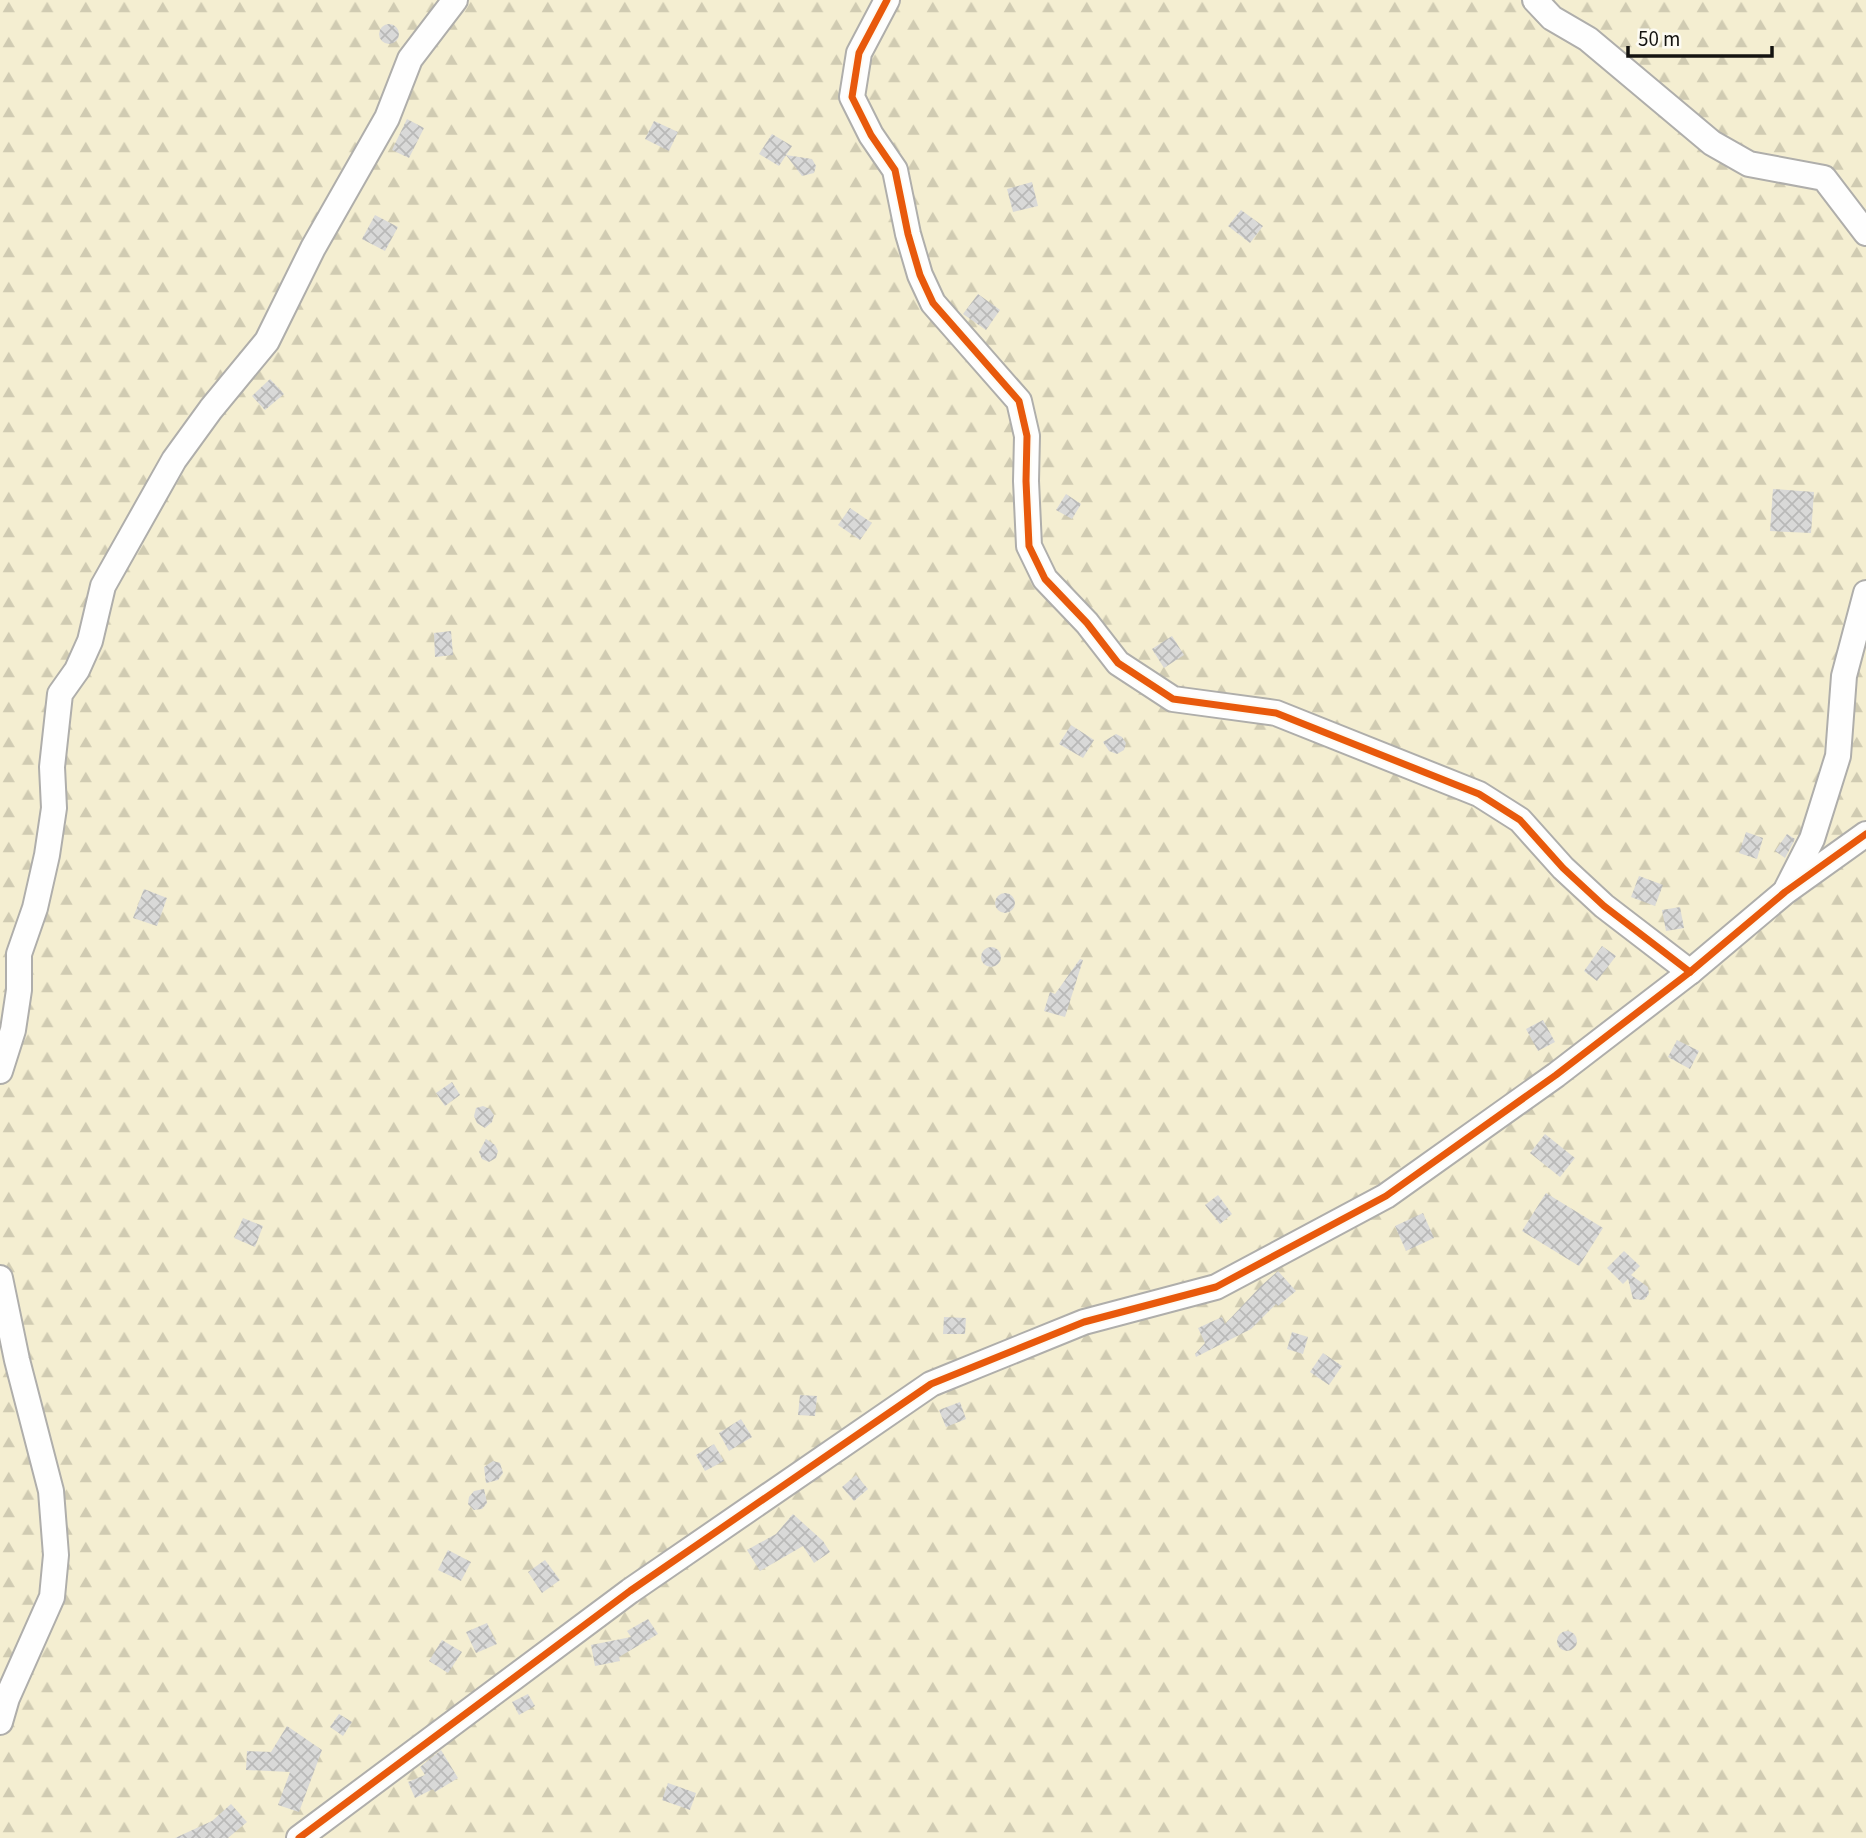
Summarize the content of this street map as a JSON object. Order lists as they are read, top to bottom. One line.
{"scale_bar":"50 m"}
